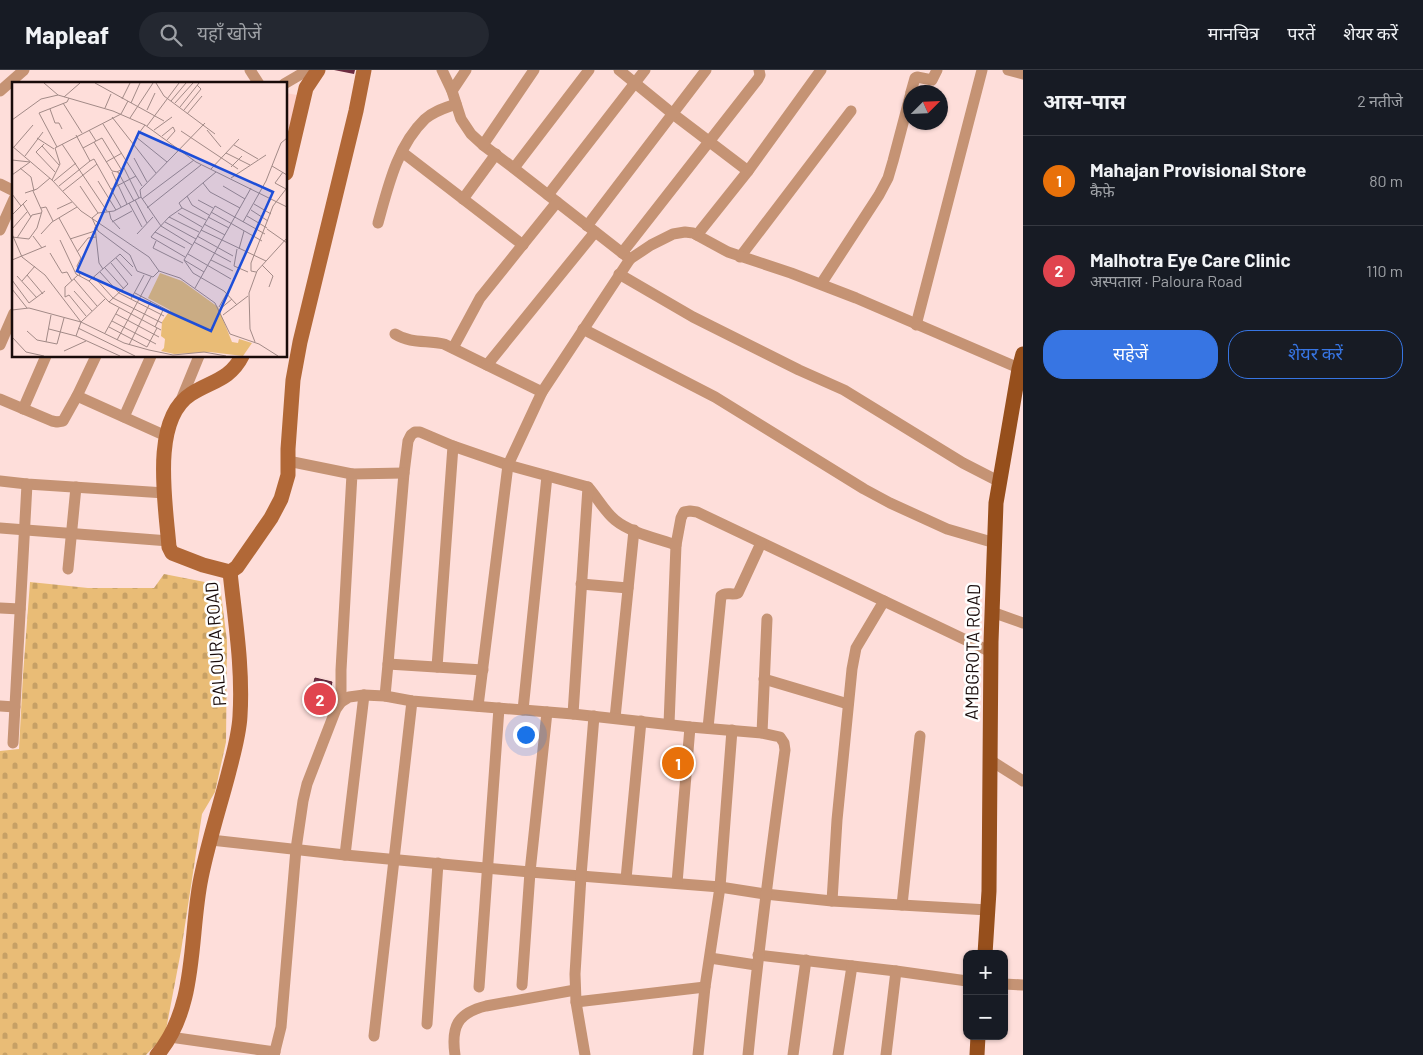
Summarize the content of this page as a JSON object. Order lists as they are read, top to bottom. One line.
{"streets":{"main road":["PALOURA ROAD","AMBGROTA ROAD"]},"north":"top right","page":{"header":"Mapleaf","search":"यहाँ खोजें","nav":["मानचित्र","परतें","शेयर करें"],"heading":["आस-पास","2 नतीजे"],"list":[{"mark":"1","name":"Mahajan Provisional Store","note":"कैफ़े","value":"80 m"},{"mark":"2","name":"Malhotra Eye Care Clinic","note":"अस्पताल · Paloura Road","value":"110 m"}],"buttons":["सहेजें","शेयर करें"],"pins":["2","1"],"map_buttons":["+","−"]}}
